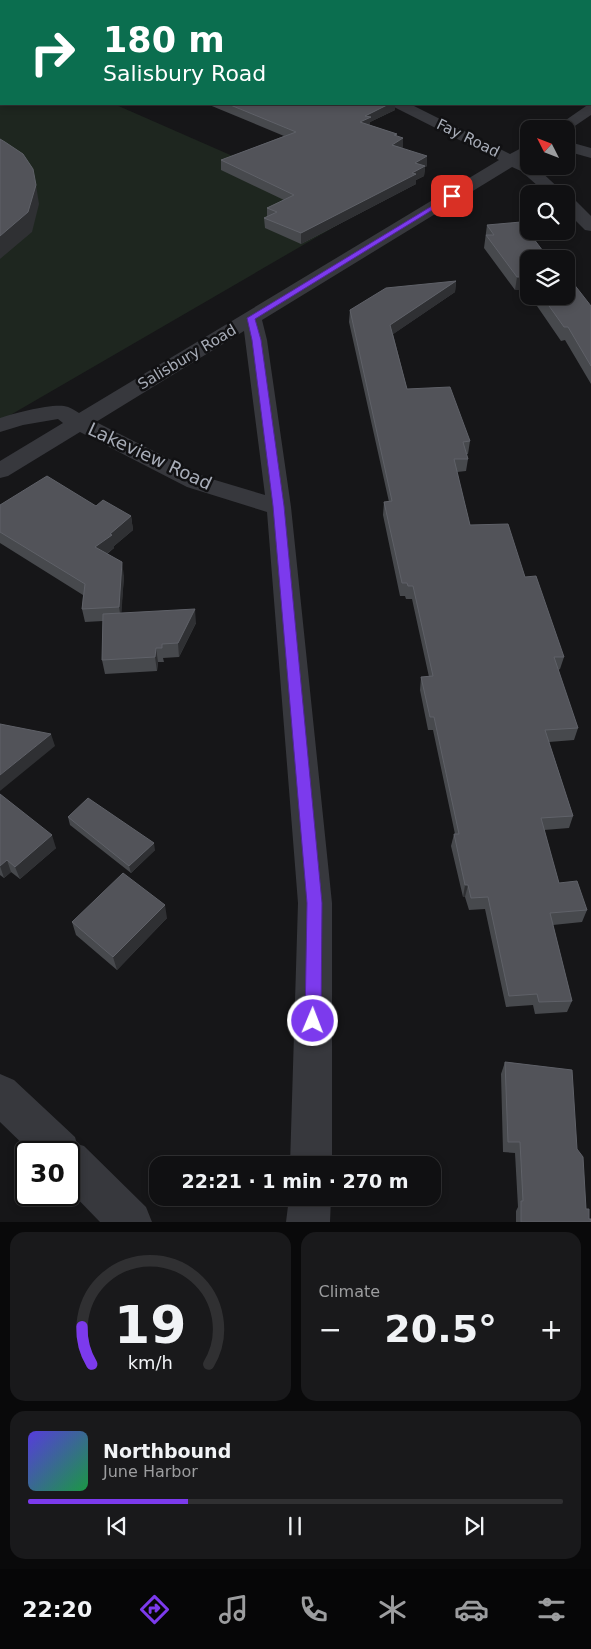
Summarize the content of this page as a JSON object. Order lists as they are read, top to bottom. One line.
{"streets":{"street":["Fay Road","Salisbury Road","Lakeview Road"]},"crossings":[["Fay Road","Salisbury Road"],["Salisbury Road","Lakeview Road"]],"north":"top left","page":{"turn":["180 m","Salisbury Road"],"limit":"30","trip":"22:21 · 1 min · 270 m","tile":"Climate","heat":["−","20.5°","+"],"song":["Northbound","June Harbor"],"tabs":"22:20","gauge":["19","km/h"]}}
